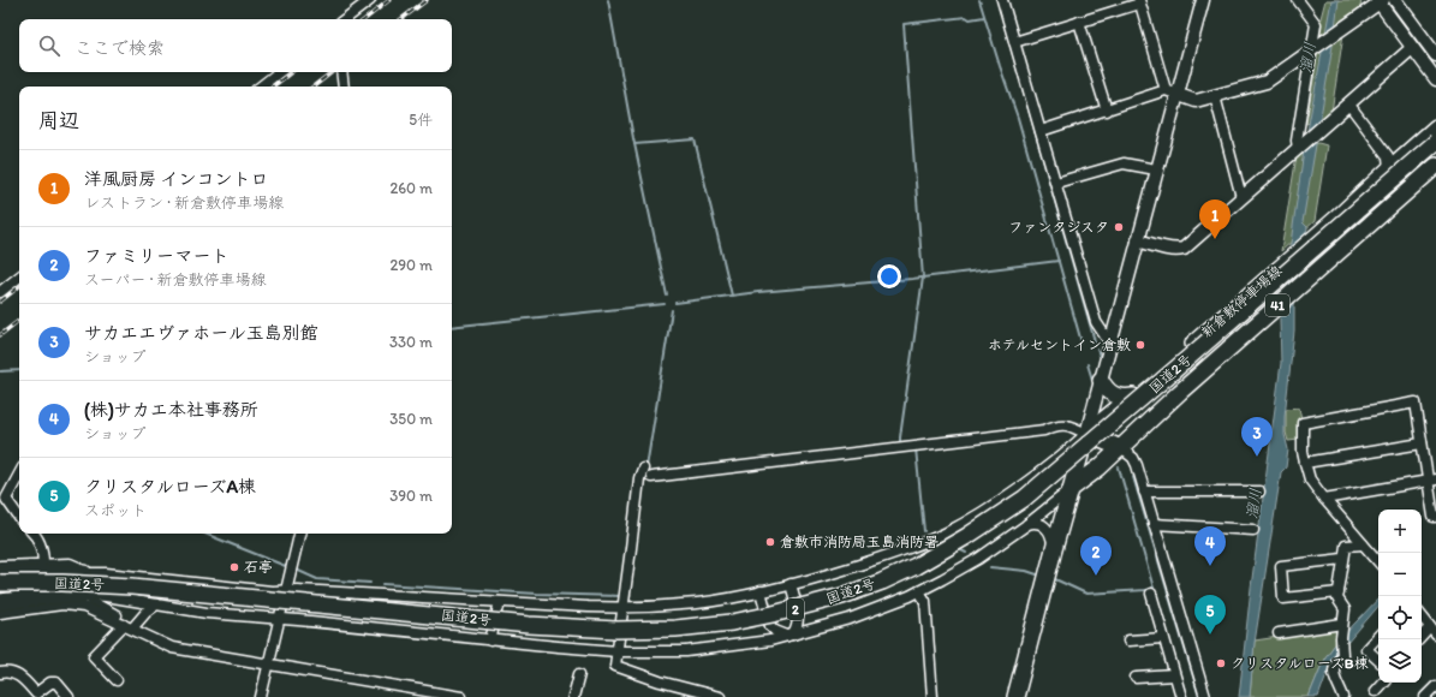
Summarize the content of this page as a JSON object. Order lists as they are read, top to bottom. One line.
{"streets":{"main road":["新倉敷停車場線","41","国道2号","2"]},"water":["溜川"],"places":["ファンタジスタ","ホテルセントイン倉敷","倉敷市消防局玉島消防署","石亭","クリスタルローズB棟"],"page":{"search":"ここで検索","heading":["周辺","5件"],"list":[{"mark":"1","name":"洋風厨房 インコントロ","note":"レストラン · 新倉敷停車場線","value":"260 m"},{"mark":"2","name":"ファミリーマート","note":"スーパー · 新倉敷停車場線","value":"290 m"},{"mark":"3","name":"サカエエヴァホール玉島別館","note":"ショップ","value":"330 m"},{"mark":"4","name":"(株)サカエ本社事務所","note":"ショップ","value":"350 m"},{"mark":"5","name":"クリスタルローズA棟","note":"スポット","value":"390 m"}],"pins":["1","3","4","2","5"],"map_buttons":["+","−"]}}
